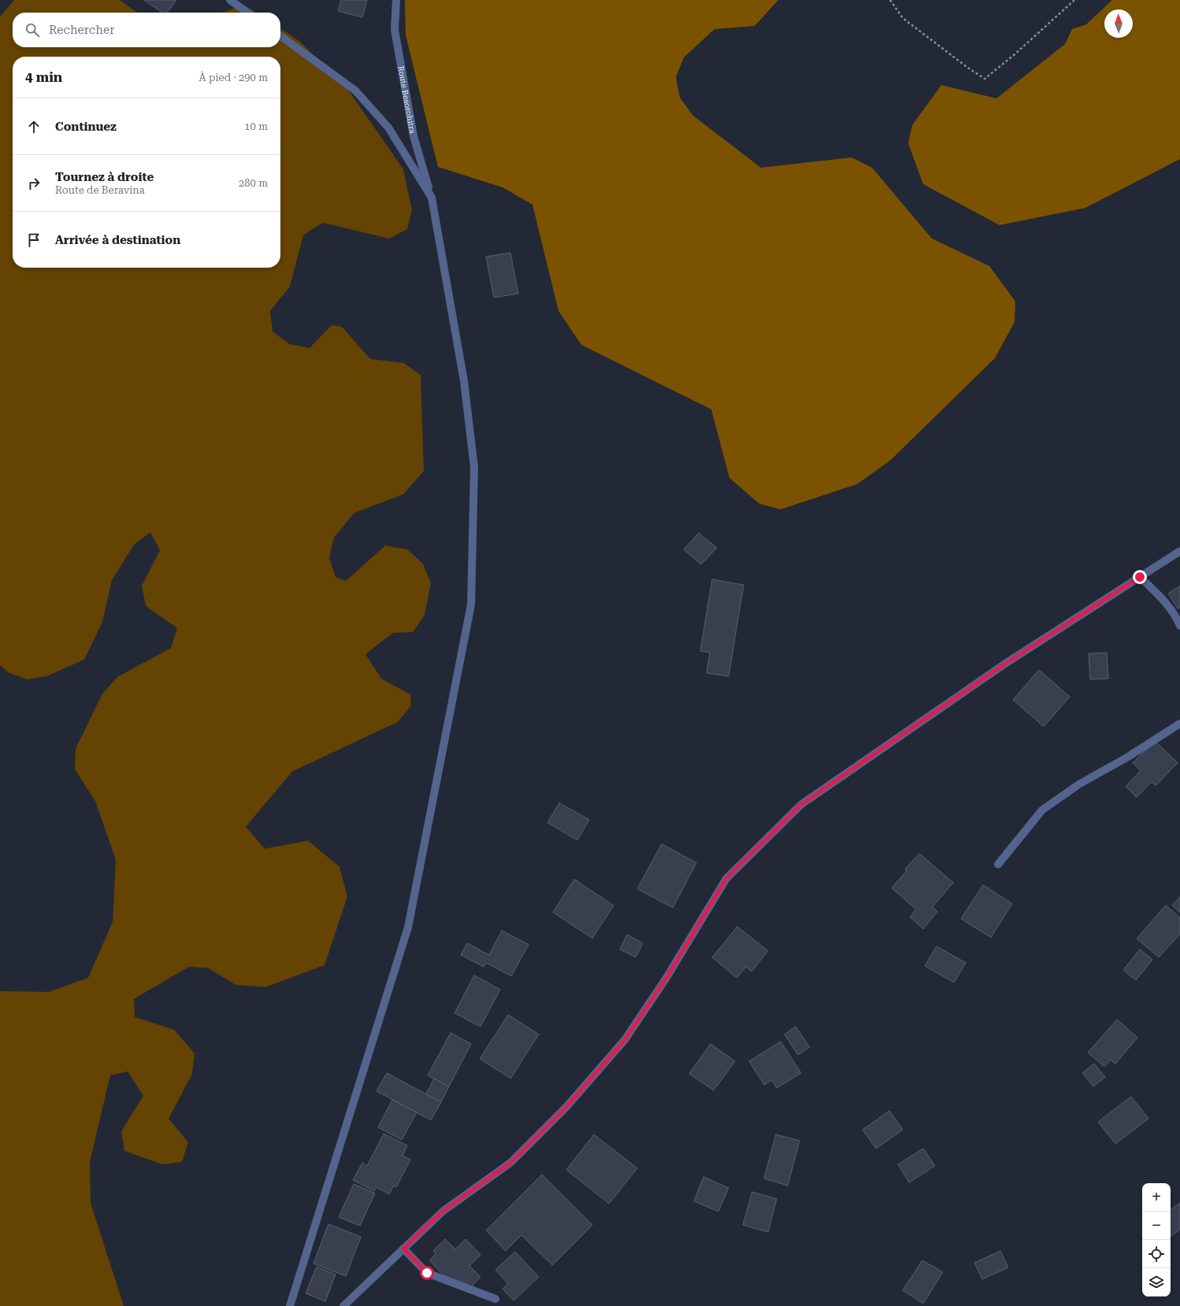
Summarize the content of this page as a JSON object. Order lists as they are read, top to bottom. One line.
{"streets":{"street":["Route Besorohitra"]},"north":"top","page":{"search":"Rechercher","heading":["4 min","À pied · 290 m"],"list":[["Continuez","10 m"],["Tournez à droite","Route de Beravina","280 m"],"Arrivée à destination"],"map_buttons":["+","−"]}}
